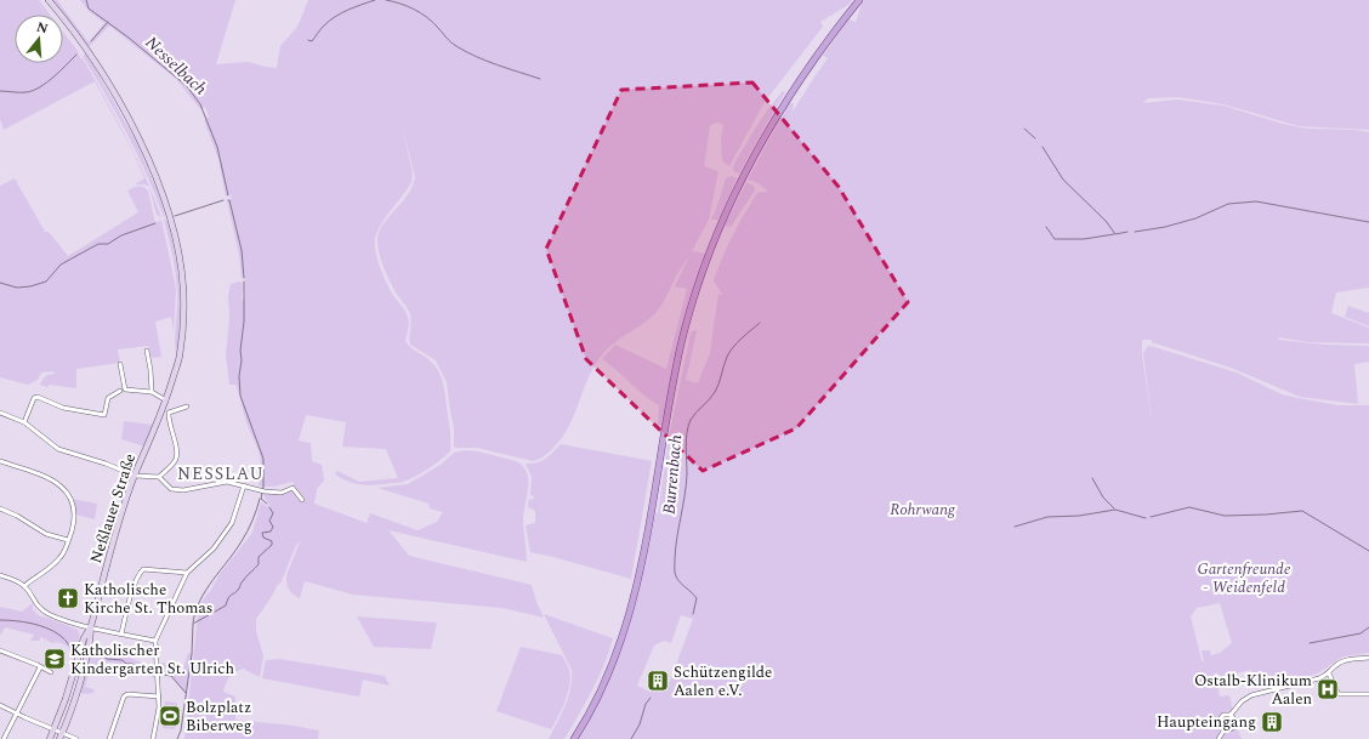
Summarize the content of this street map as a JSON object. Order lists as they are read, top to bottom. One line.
{"streets":{"main road":["Neßlauer Straße"]},"districts":["NESSLAU"],"water":["Nesselbach","Burrenbach"],"parks":["Rohrwang","Gartenfreunde - Weidenfeld"],"places":{"church":["Katholische Kirche St. Thomas"],"school or university":["Katholischer Kindergarten St. Ulrich"],"building":["Schützengilde Aalen e.V.","Haupteingang"],"hospital":["Ostalb-Klinikum Aalen"],"sports":["Bolzplatz Biberweg"]},"north":"top"}
